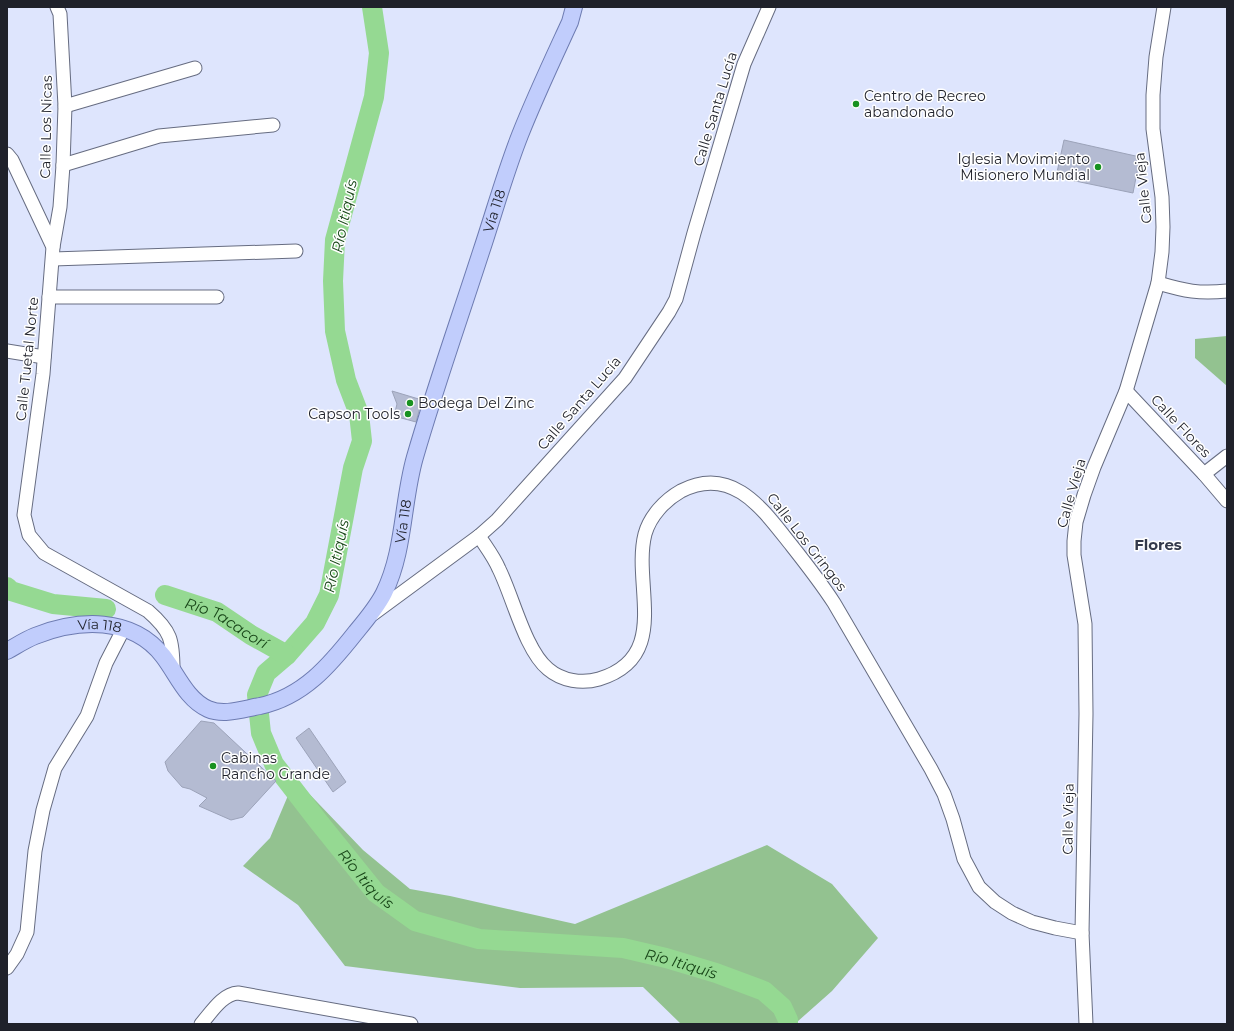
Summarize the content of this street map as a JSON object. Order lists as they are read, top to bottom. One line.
{"streets":{"main road":["Vía 118"],"street":["Calle Santa Lucía","Calle Los Nicas","Calle Vieja","Calle Tuetal Norte","Calle Flores","Calle Los Gringos"]},"crossings":[["Calle Santa Lucía","Vía 118"],["Calle Santa Lucía","Calle Los Gringos"],["Calle Los Nicas","Calle Tuetal Norte"],["Calle Vieja","Calle Flores"],["Calle Vieja","Calle Los Gringos"],["Vía 118","Calle Tuetal Norte"]],"districts":["Flores"],"water":["Río Itiquís","Río Tacacorí"],"places":["Centro de Recreo abandonado","Iglesia Movimiento Misionero Mundial","Bodega Del Zinc","Capson Tools","Cabinas Rancho Grande"]}
